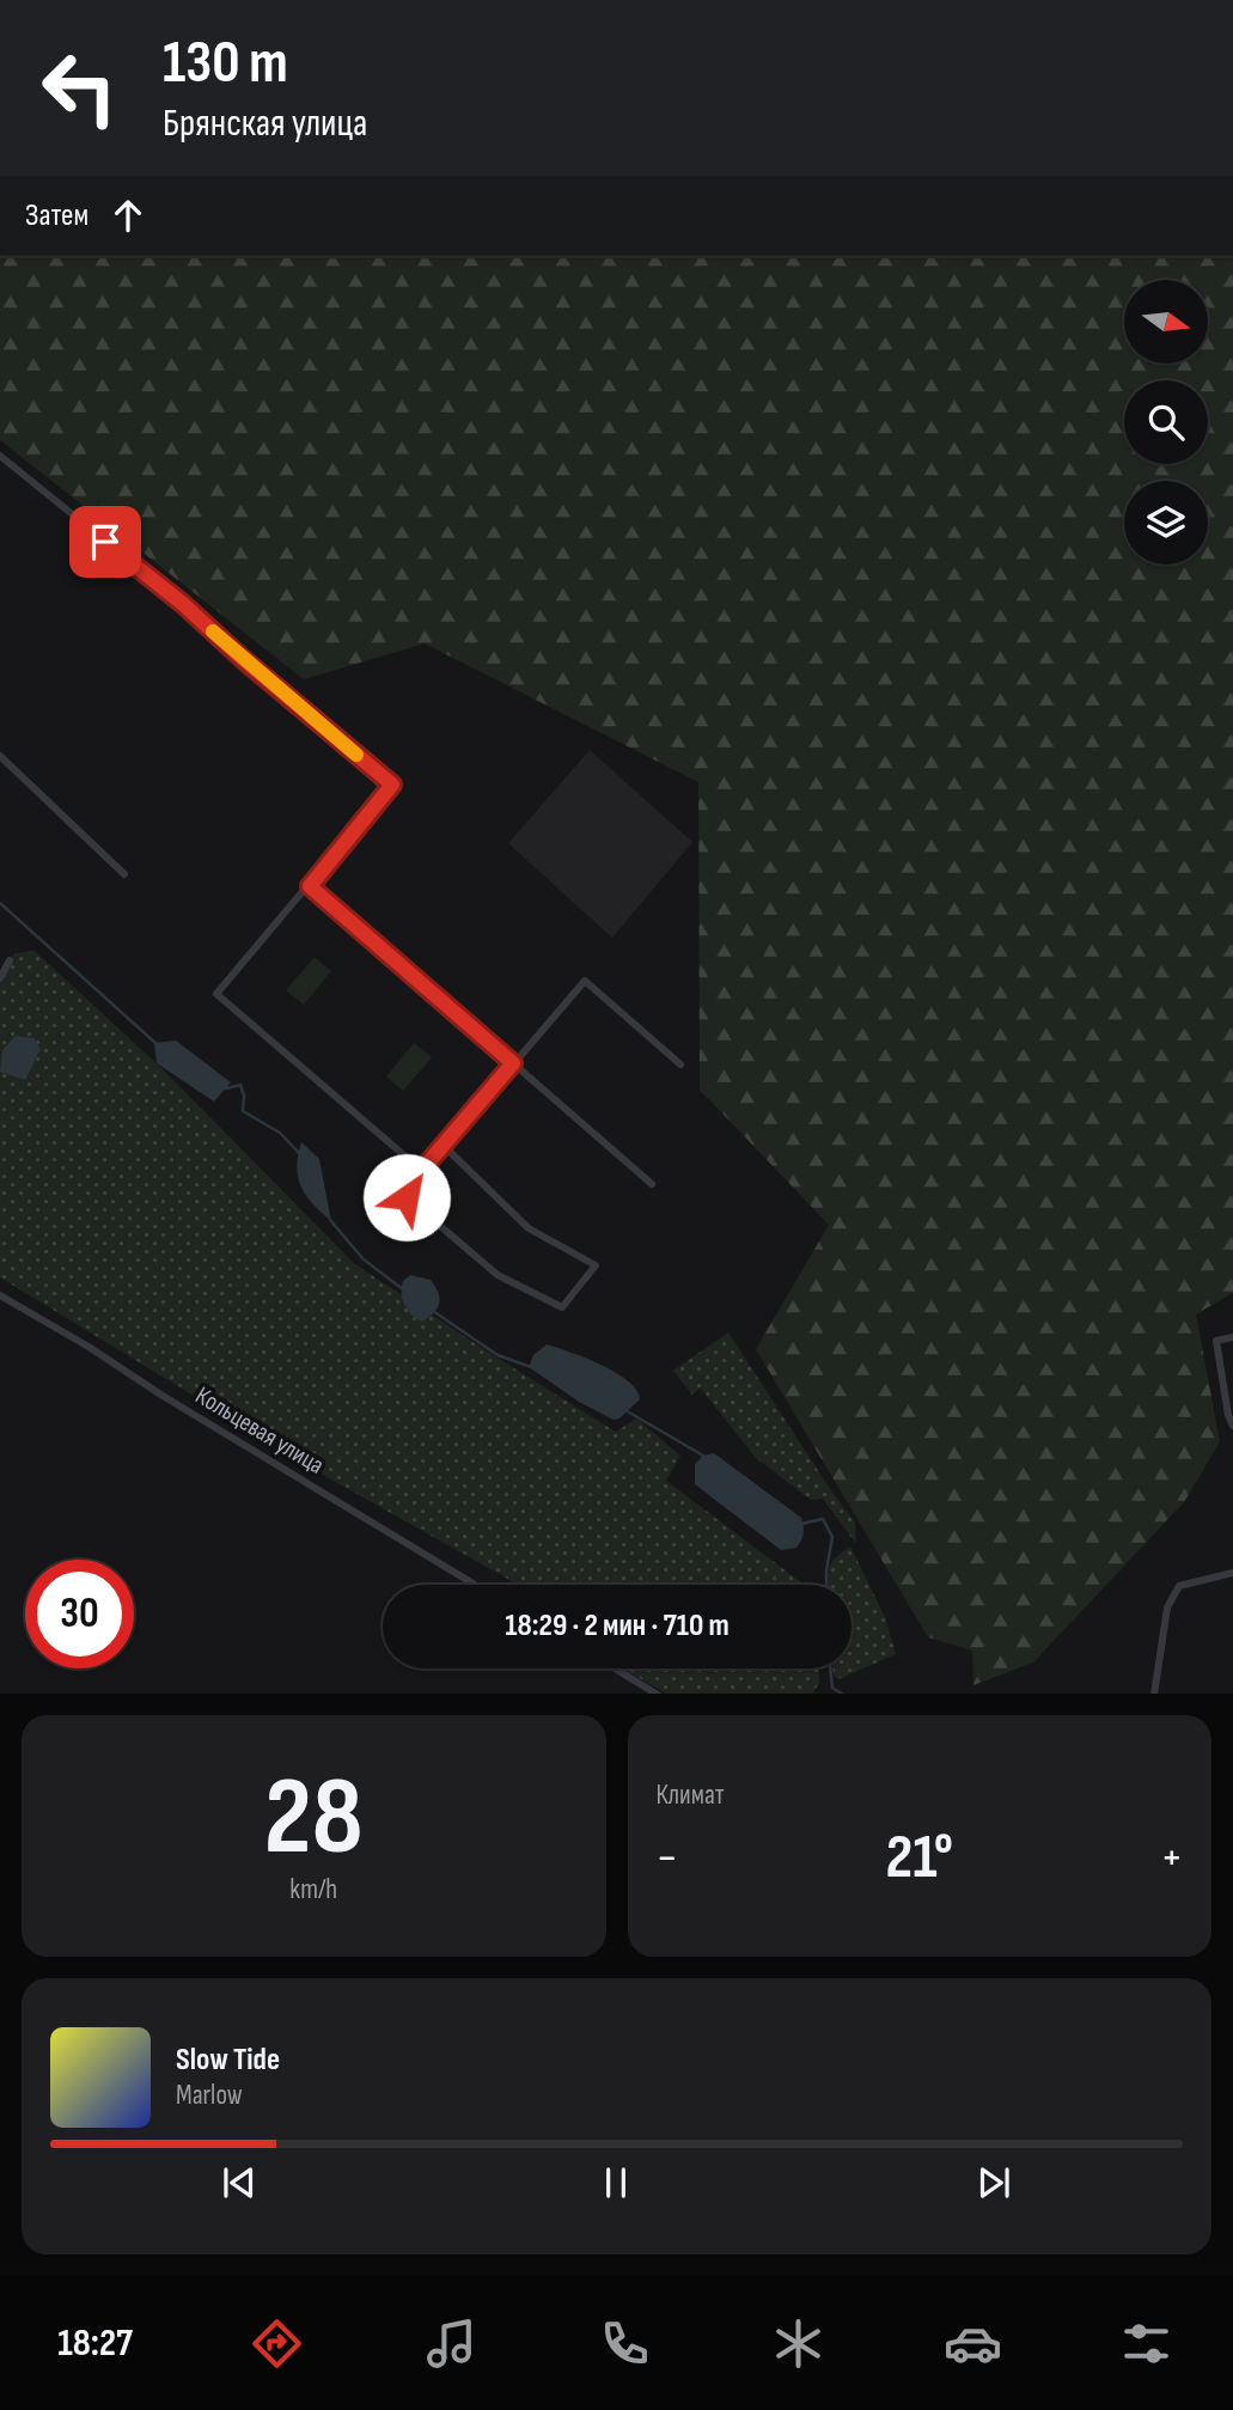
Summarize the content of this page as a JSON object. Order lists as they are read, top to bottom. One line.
{"streets":{"street":["Кольцевая улица"]},"north":"right","page":{"turn":["130 m","Брянская улица"],"then":"Затем","limit":"30","trip":"18:29 · 2 мин · 710 m","tile":[["28","km/h"],"Климат"],"heat":["−","21°","+"],"song":["Slow Tide","Marlow"],"tabs":"18:27"}}
